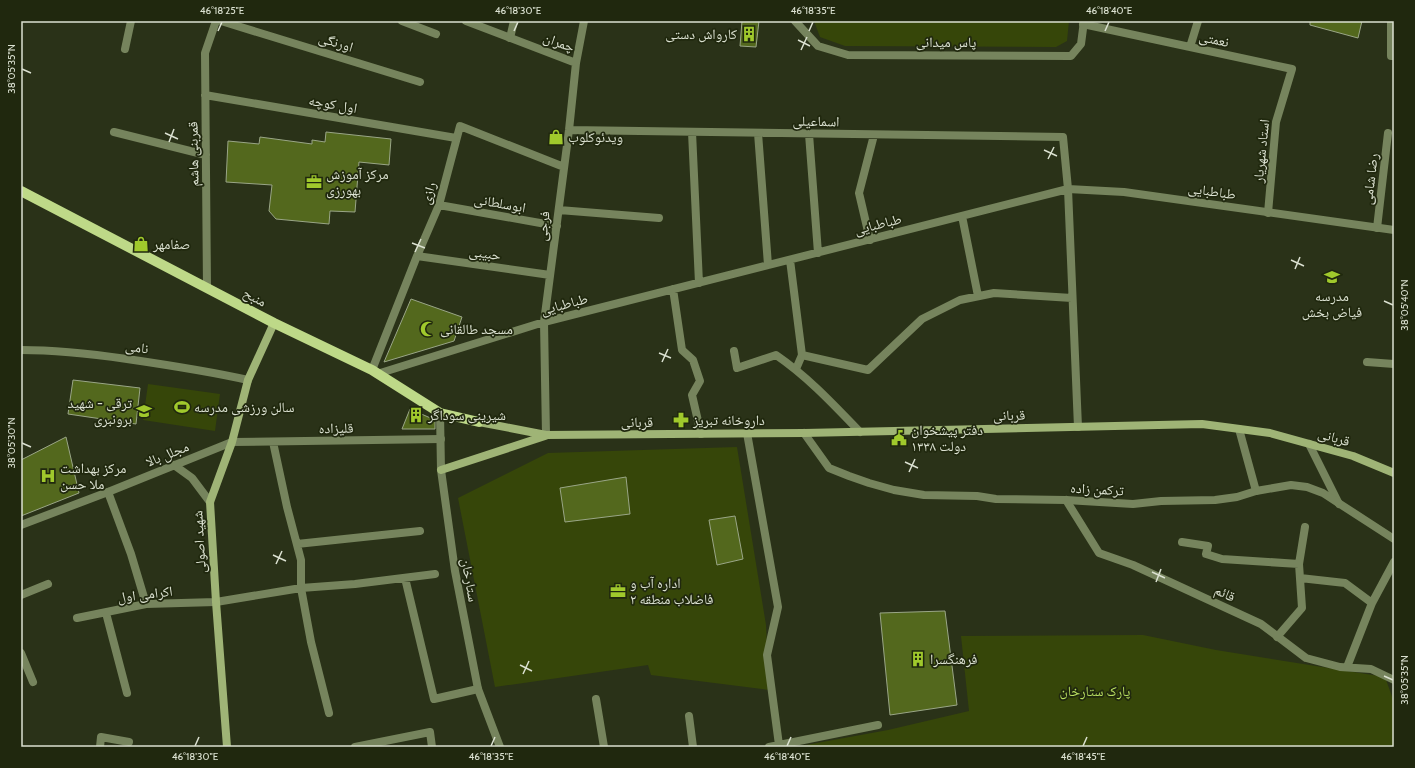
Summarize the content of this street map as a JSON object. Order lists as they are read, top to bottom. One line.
{"streets":{"main road":["منبح","قربانی","شهید اصولی"],"street":["نعمتی","اورنگی","چمران","پاس میدانی","اول کوچه","اسماعیلی","استاد شهریار","قمربنی هاشم","رضا شامی","طباطبایی","رازی","ابوسلطانی","فرجی","حبیبی","نامی","قلیزاده","مجلل بالا","ترکمن زاده","ستارخان","قائم","اکرامی اول"]},"crossings":[["نعمتی","پاس میدانی"],["نعمتی","استاد شهریار"],["چمران","فرجی"],["اول کوچه","قمربنی هاشم"],["اول کوچه","رازی"],["اسماعیلی","طباطبایی"],["اسماعیلی","فرجی"],["استاد شهریار","طباطبایی"],["قمربنی هاشم","منبح"],["رضا شامی","طباطبایی"],["طباطبایی","رازی"],["طباطبایی","فرجی"],["طباطبایی","منبح"],["رازی","ابوسلطانی"],["رازی","حبیبی"],["رازی","منبح"],["ابوسلطانی","فرجی"],["فرجی","حبیبی"],["فرجی","قربانی"],["منبح","شهید اصولی"],["منبح","ستارخان"],["نامی","شهید اصولی"],["قربانی","ترکمن زاده"],["قلیزاده","مجلل بالا"],["قلیزاده","شهید اصولی"],["قلیزاده","ستارخان"],["مجلل بالا","شهید اصولی"],["ترکمن زاده","قائم"],["شهید اصولی","اکرامی اول"]],"parks":["پارک ستارخان"],"places":{"building":["کارواش دستی","شیرینی سوداگر","فرهنگسرا"],"shop":["ویدئوکلوب","صفامهر"],"office":["مرکز آموزش بهورزی","اداره آب و فاضلاب منطقه ۲"],"school or university":["مدرسه فیاض بخش","ترقی - شهید برونبری"],"mosque":["مسجد طالقانی"],"sports":["سالن ورزشی مدرسه"],"pharmacy":["داروخانه تبریز"],"public building":["دفتر پیشخوان دولت ۱۳۳۸"],"hospital":["مرکز بهداشت ملا حسن"]},"coordinates":["46°18'25\"E","46°18'30\"E","46°18'35\"E","46°18'40\"E","38°05'35\"N","38°05'40\"N","38°05'30\"N","46°18'45\"E"]}
